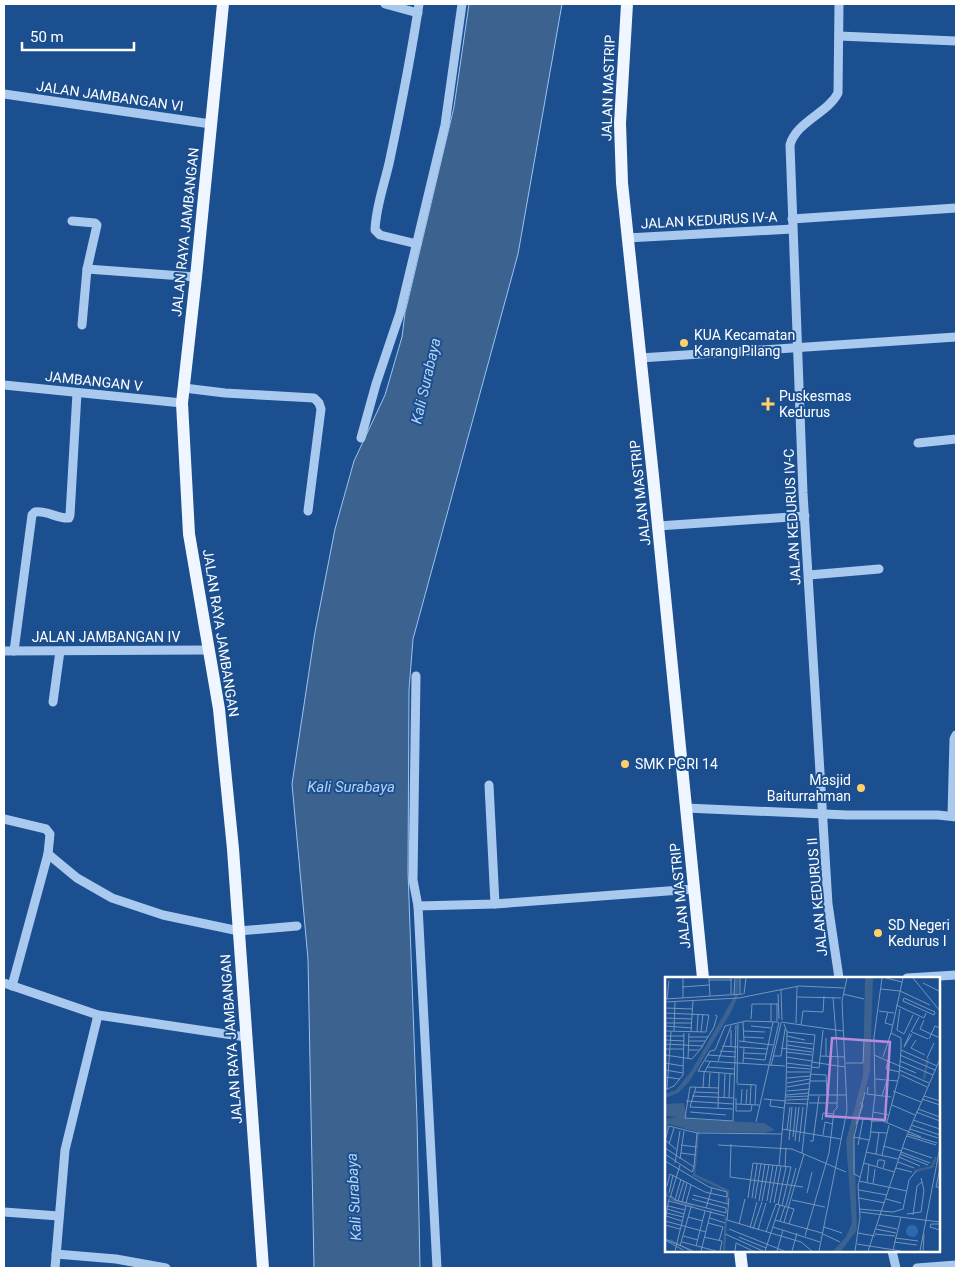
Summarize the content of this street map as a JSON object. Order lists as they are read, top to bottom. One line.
{"streets":{"main road":["JALAN MASTRIP","JALAN RAYA JAMBANGAN"],"street":["JALAN JAMBANGAN VI","JALAN KEDURUS IV-A","JAMBANGAN V","JALAN KEDURUS IV-C","JALAN JAMBANGAN IV","JALAN KEDURUS II"]},"crossings":[["JALAN MASTRIP","JALAN KEDURUS IV-A"],["JALAN JAMBANGAN VI","JALAN RAYA JAMBANGAN"],["JALAN KEDURUS IV-A","JALAN KEDURUS IV-C"],["JALAN RAYA JAMBANGAN","JAMBANGAN V"],["JALAN RAYA JAMBANGAN","JALAN JAMBANGAN IV"],["JALAN KEDURUS IV-C","JALAN KEDURUS II"]],"water":["Kali Surabaya"],"places":{"other":["KUA Kecamatan Karang Pilang","SMK PGRI 14","Masjid Baiturrahman","SD Negeri Kedurus I"],"health":["Puskesmas Kedurus"]},"scale_bar":"50 m"}
